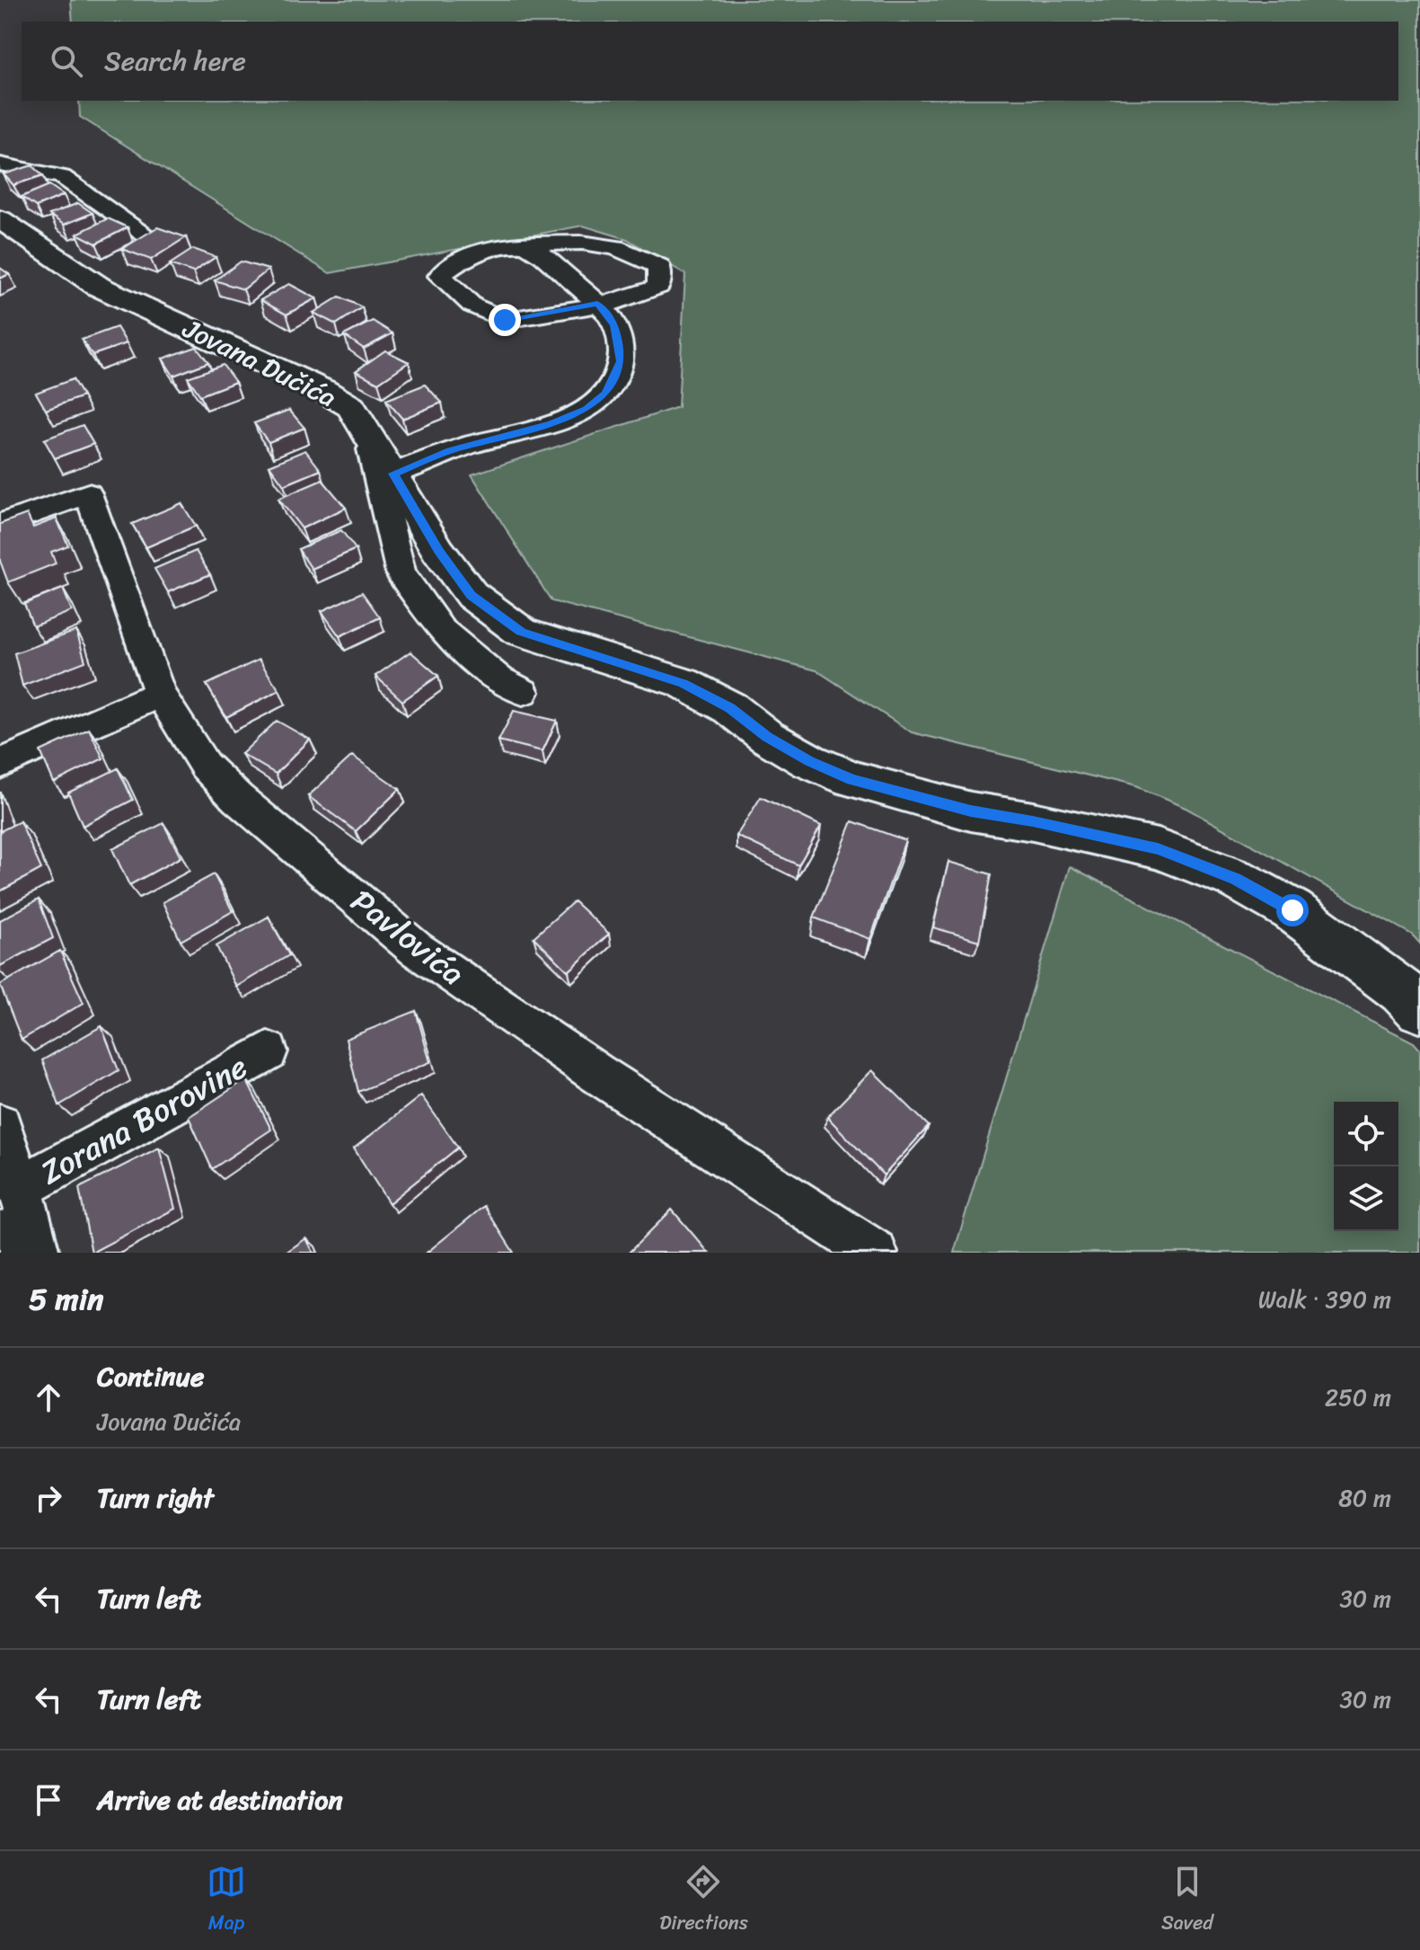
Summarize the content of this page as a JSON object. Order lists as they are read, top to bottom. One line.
{"streets":{"main road":["Jovana Dučića"],"street":["Pavlovića","Zorana Borovine"]},"page":{"search":"Search here","heading":["5 min","Walk · 390 m"],"list":[["Continue","Jovana Dučića","250 m"],["Turn right","80 m"],["Turn left","30 m"],["Turn left","30 m"],"Arrive at destination"],"nav":["Map","Directions","Saved"]}}
